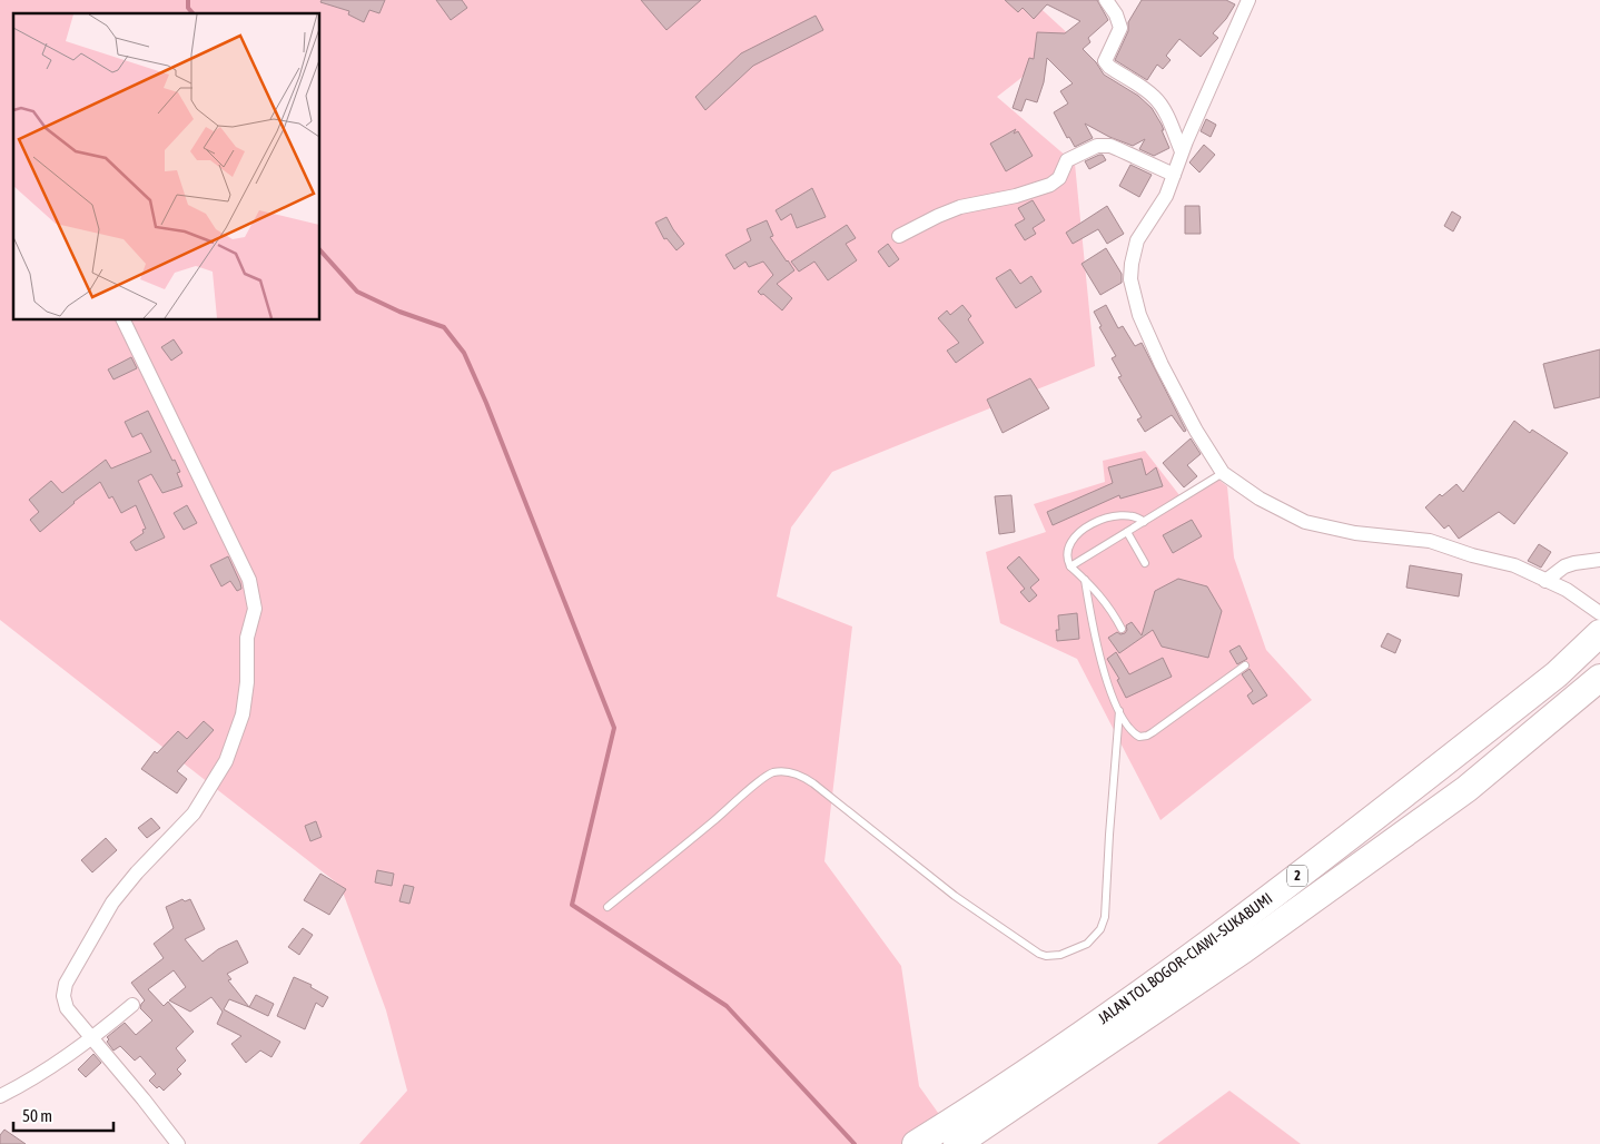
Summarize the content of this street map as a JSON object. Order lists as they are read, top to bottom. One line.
{"streets":{"highway":["2","JALAN TOL BOGOR–CIAWI–SUKABUMI"]},"scale_bar":"50 m"}
